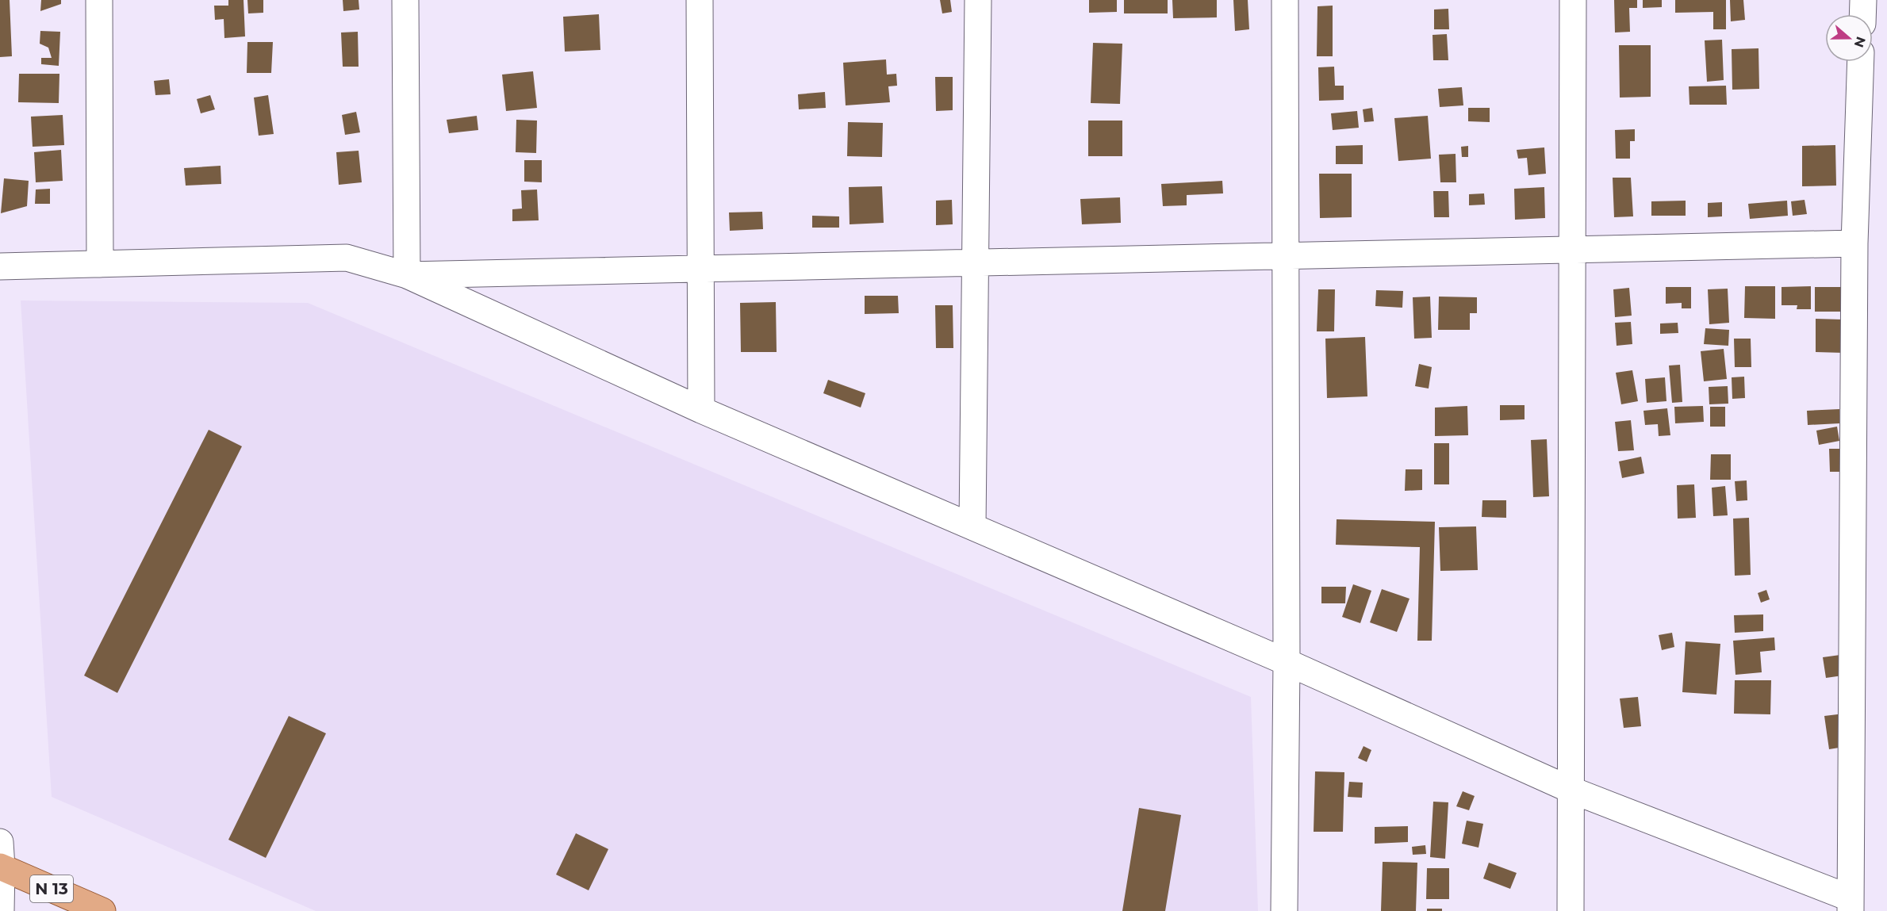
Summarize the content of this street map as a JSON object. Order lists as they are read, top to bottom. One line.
{"streets":{"main road":["N 13"]},"north":"right"}
